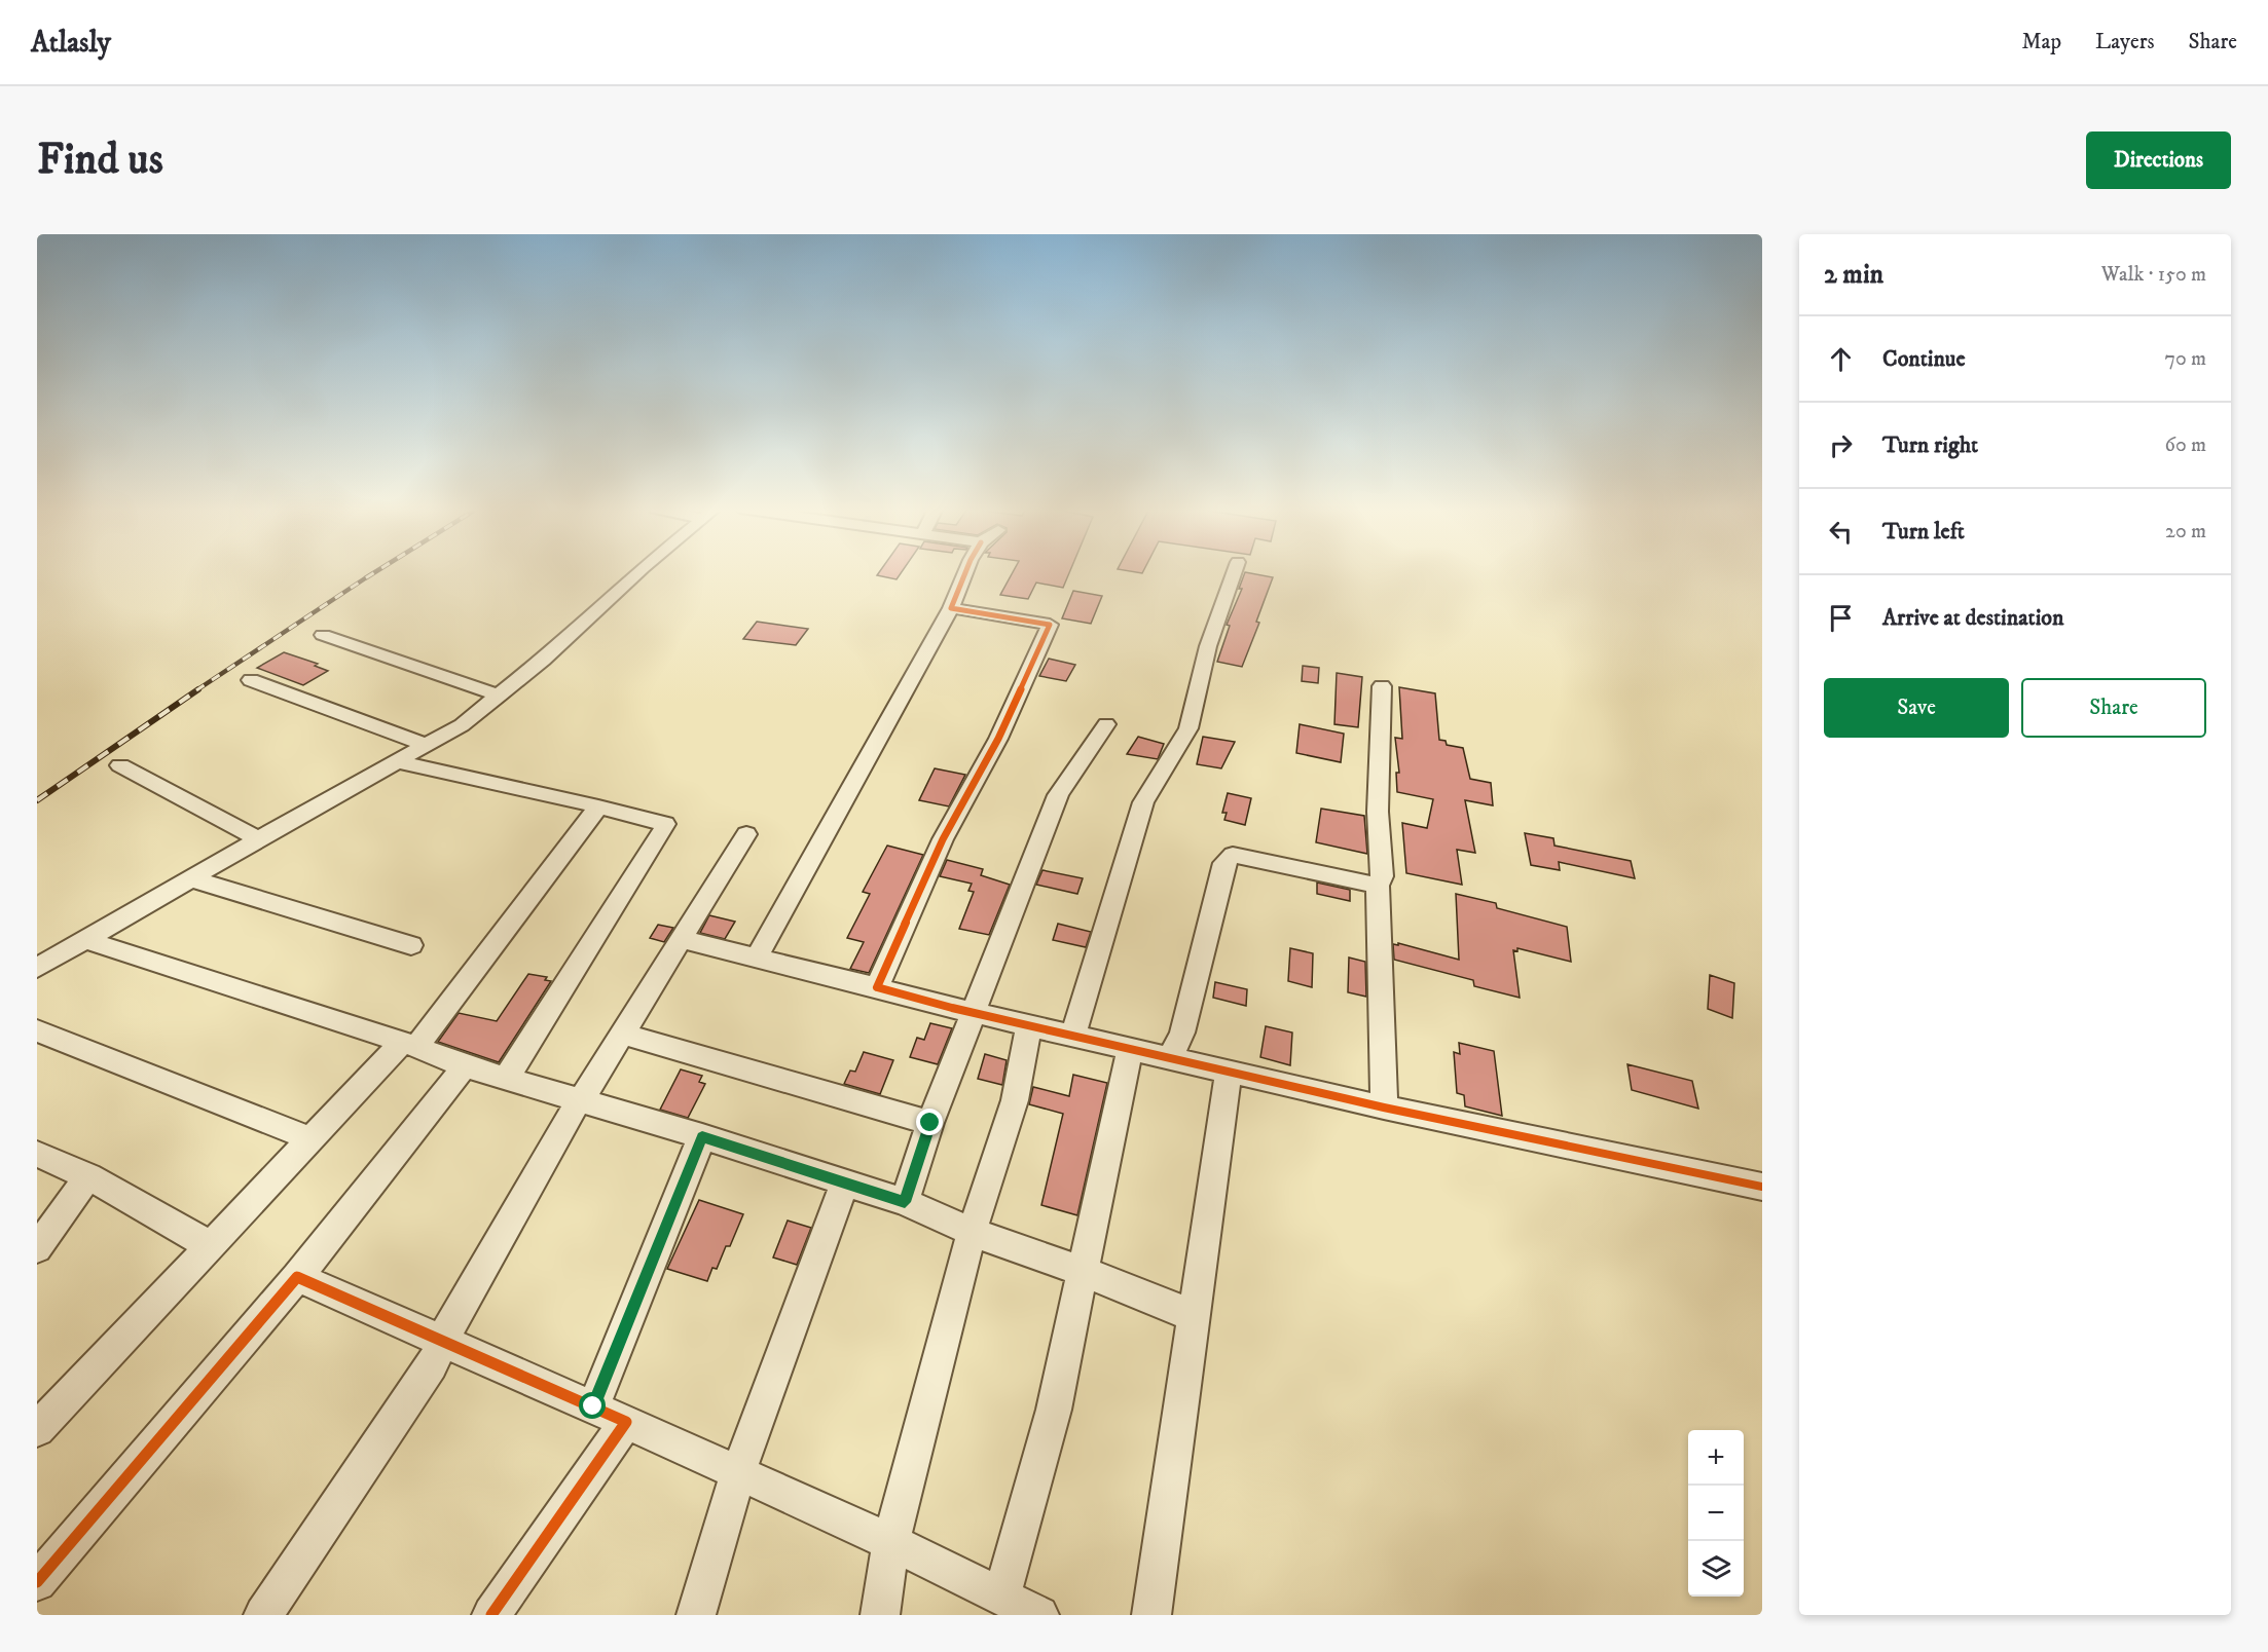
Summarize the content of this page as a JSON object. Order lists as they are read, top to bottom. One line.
{"page":{"header":"Atlasly","nav":["Map","Layers","Share"],"buttons":["Directions",["Save","Share"]],"title":"Find us","heading":["2 min","Walk · 150 m"],"list":[["Continue","70 m"],["Turn right","60 m"],["Turn left","20 m"],"Arrive at destination"],"map_buttons":["+","−"]}}
